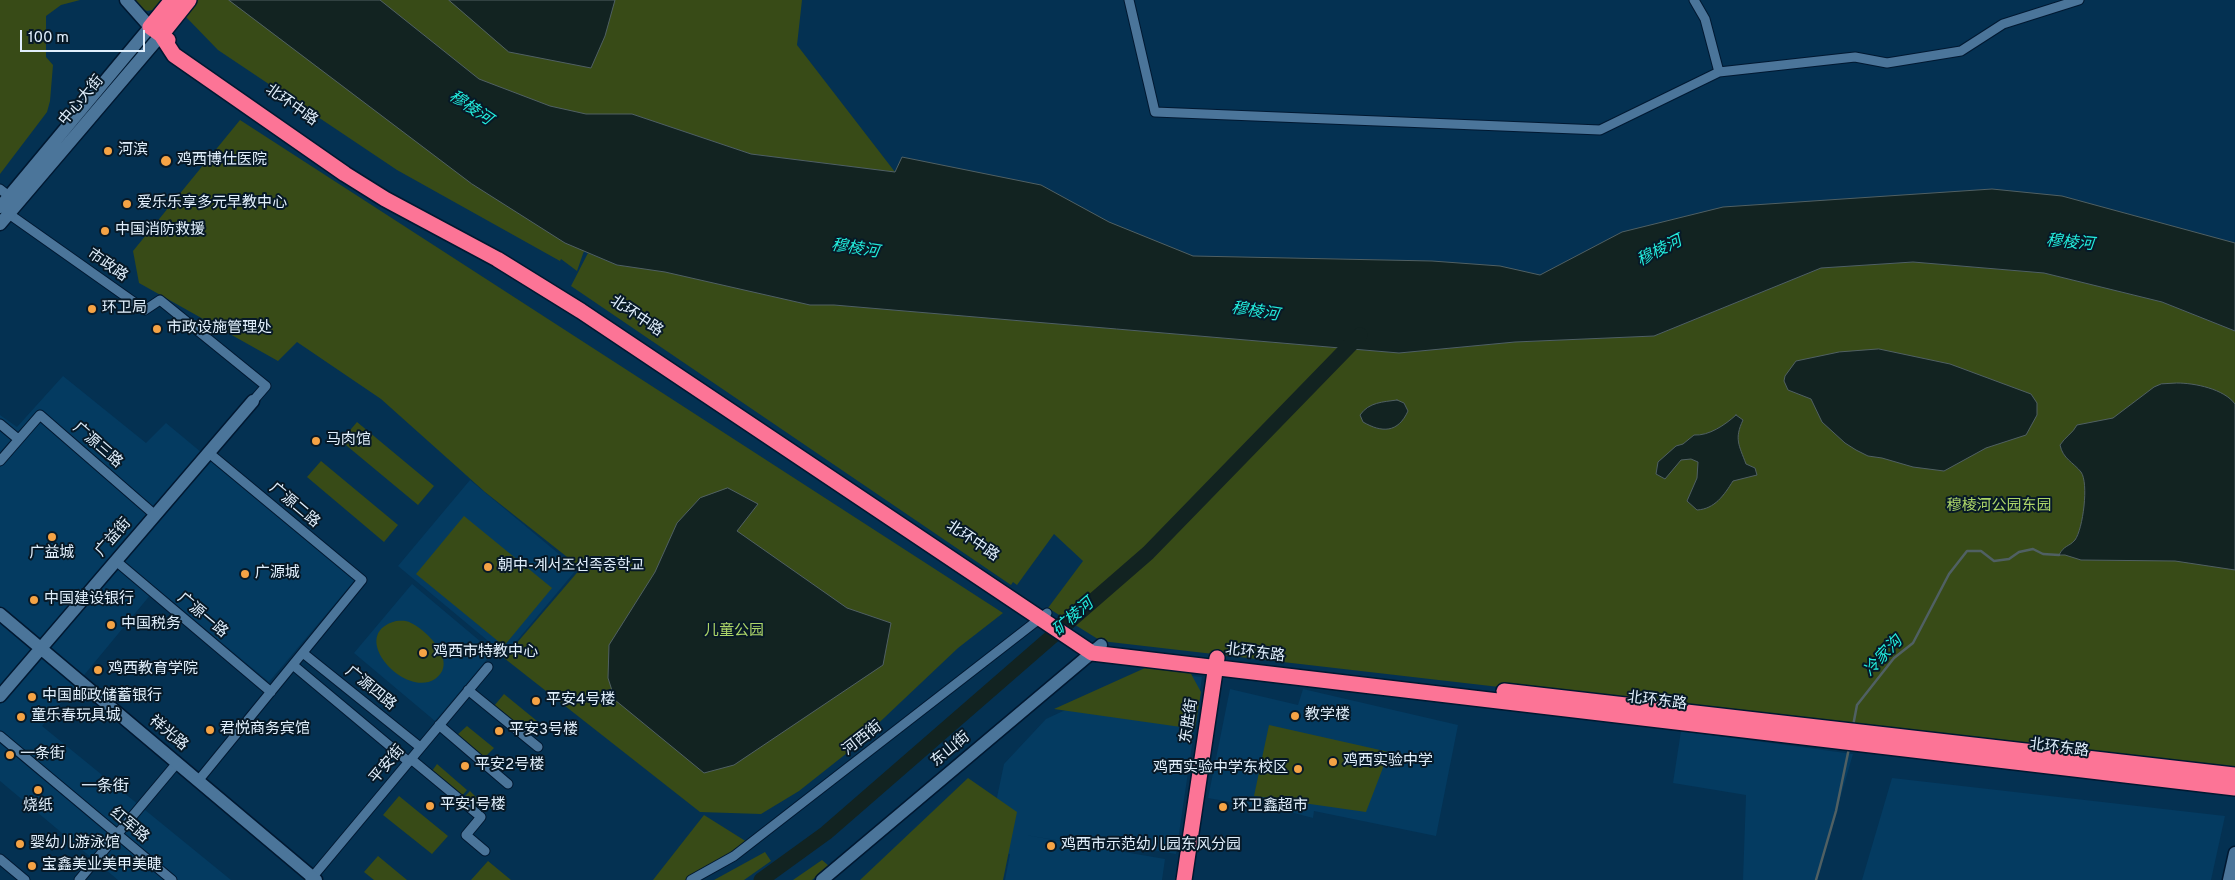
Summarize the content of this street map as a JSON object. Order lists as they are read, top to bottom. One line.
{"streets":{"highway":["中心大街","北环中路","北环东路","东胜街"],"street":["市政路","广源三路","广源二路","广益街","广源一路","广源四路","祥光路","河西街","东山街","平安街","红军路"]},"crossings":[["中心大街","北环中路"],["中心大街","市政路"],["北环中路","北环东路"],["北环中路","河西街"],["市政路","广益街"],["广源三路","广益街"],["广源二路","广益街"],["广源二路","广源四路"],["广益街","广源一路"],["广益街","祥光路"],["北环东路","东胜街"],["北环东路","东山街"],["广源四路","平安街"],["祥光路","平安街"]],"districts":["一条街"],"water":["穆棱河","矿棱河","冷家沟"],"parks":["穆棱河公园东园","儿童公园"],"places":["河滨","鸡西博仕医院","爱乐乐享多元早教中心","中国消防救援","环卫局","市政设施管理处","马肉馆","广益城","朝中-계서조선족중학교","广源城","中国建设银行","中国税务","鸡西市特教中心","鸡西教育学院","中国邮政储蓄银行","平安4号楼","教学楼","童乐春玩具城","君悦商务宾馆","平安3号楼","一条街","鸡西实验中学","平安2号楼","鸡西实验中学东校区","烧纸","平安1号楼","环卫鑫超市","婴幼儿游泳馆","鸡西市示范幼儿园东风分园","宝鑫美业美甲美睫"],"scale_bar":"100 m"}
